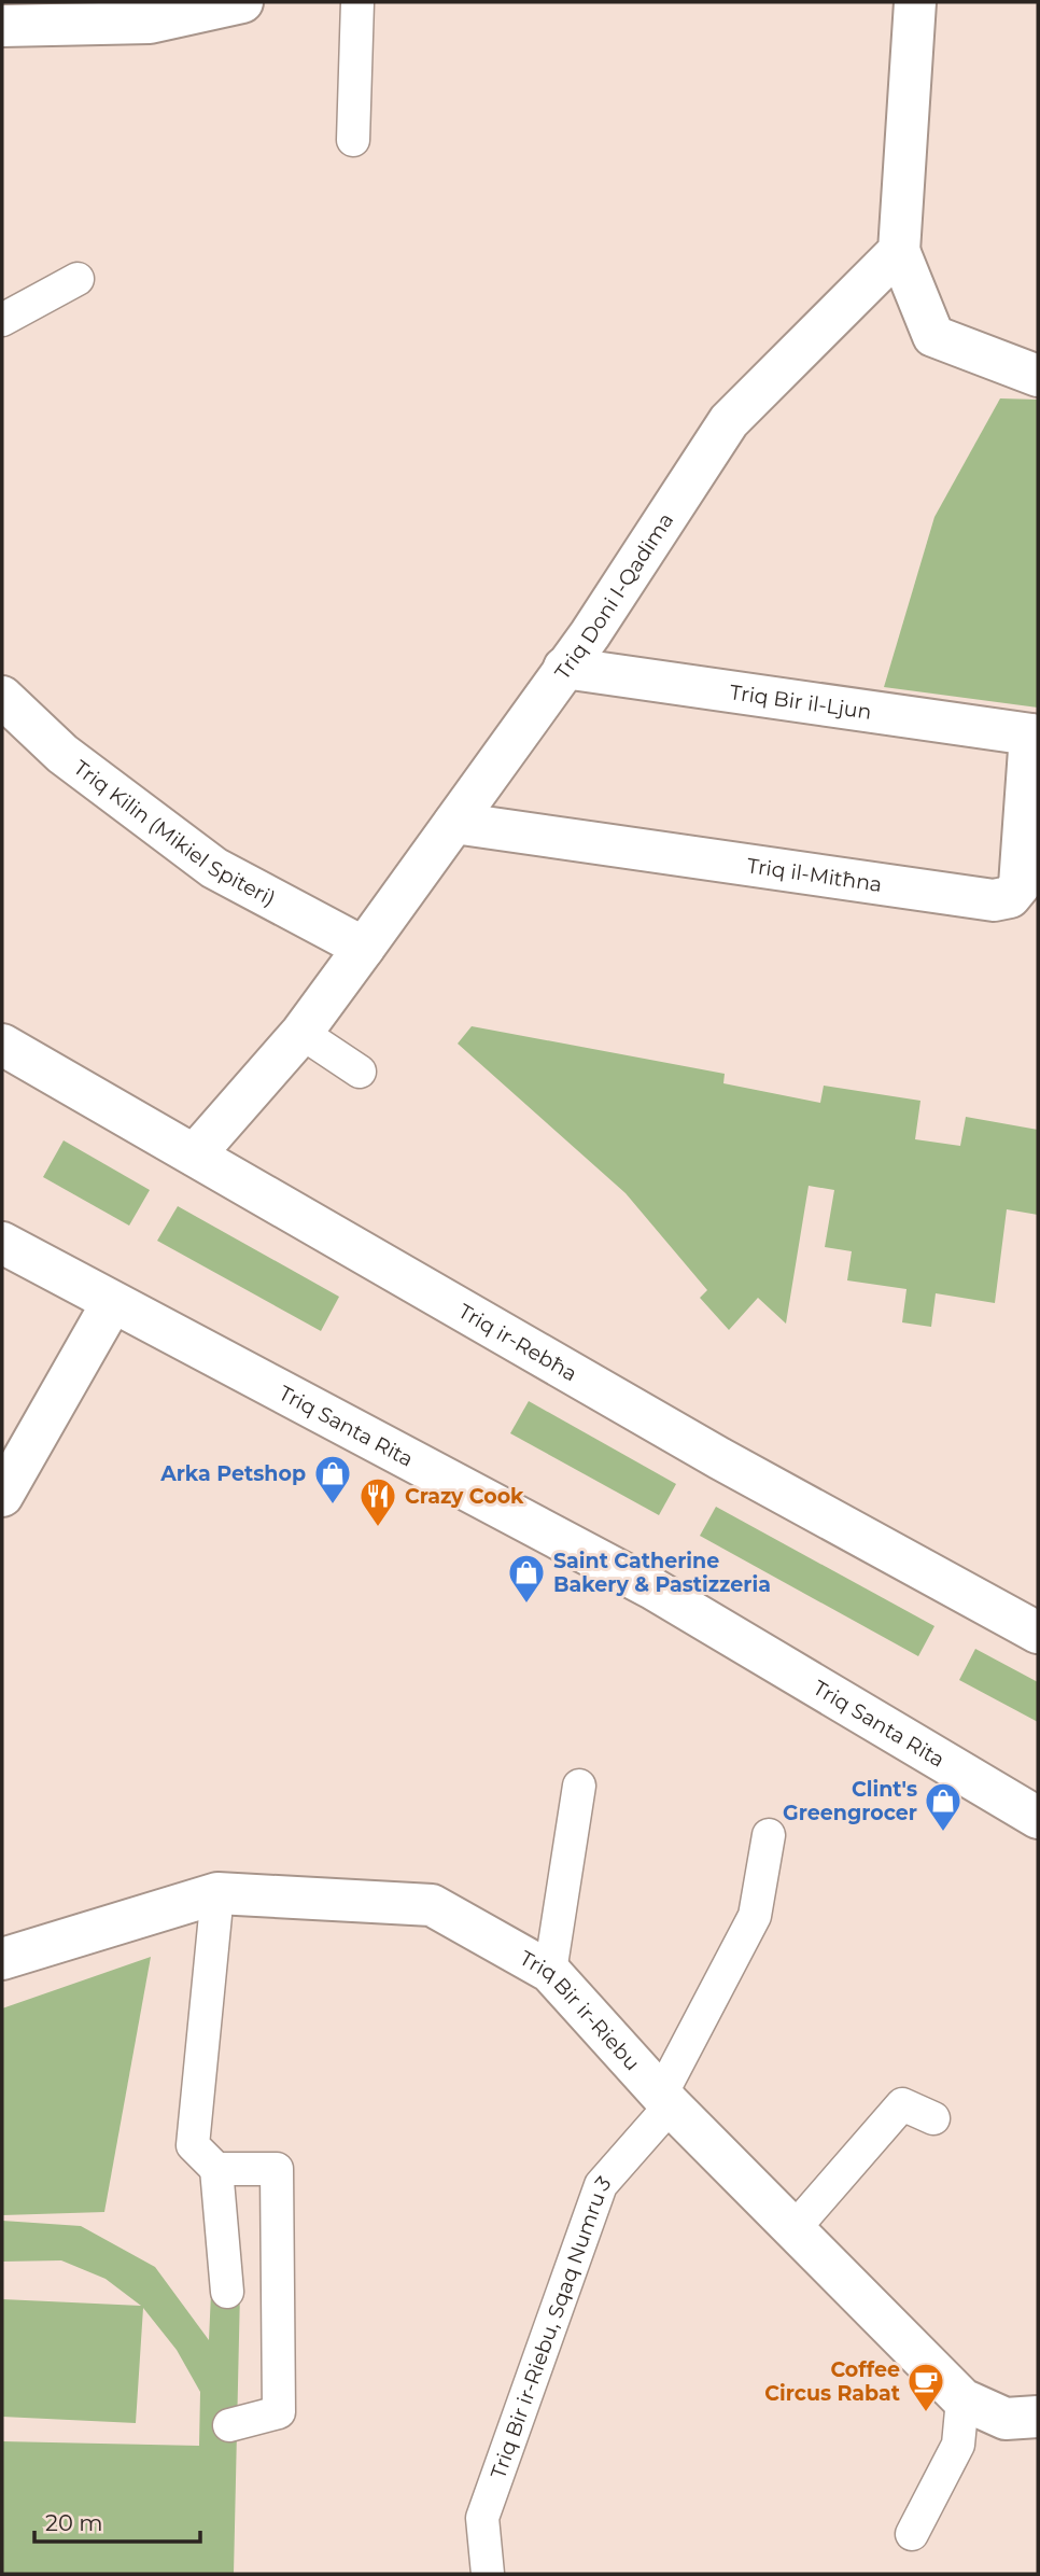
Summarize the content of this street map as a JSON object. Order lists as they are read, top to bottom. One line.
{"streets":{"street":["Triq Doni l-Qadima","Triq Bir il-Ljun","Triq Kilin (Mikiel Spiteri)","Triq il-Mitħna","Triq ir-Rebħa","Triq Santa Rita","Triq Bir ir-Riebu"],"lane":["Triq Bir ir-Riebu, Sqaq Numru 3"]},"crossings":[["Triq Doni l-Qadima","Triq Bir il-Ljun"],["Triq Doni l-Qadima","Triq Kilin (Mikiel Spiteri)"],["Triq Doni l-Qadima","Triq il-Mitħna"],["Triq Doni l-Qadima","Triq ir-Rebħa"],["Triq Bir il-Ljun","Triq il-Mitħna"],["Triq Bir ir-Riebu","Triq Bir ir-Riebu, Sqaq Numru 3"]],"places":{"shop":["Arka Petshop","Saint Catherine Bakery & Pastizzeria","Clint's Greengrocer"],"restaurant":["Crazy Cook"],"cafe":["Coffee Circus Rabat"]},"scale_bar":"20 m"}
